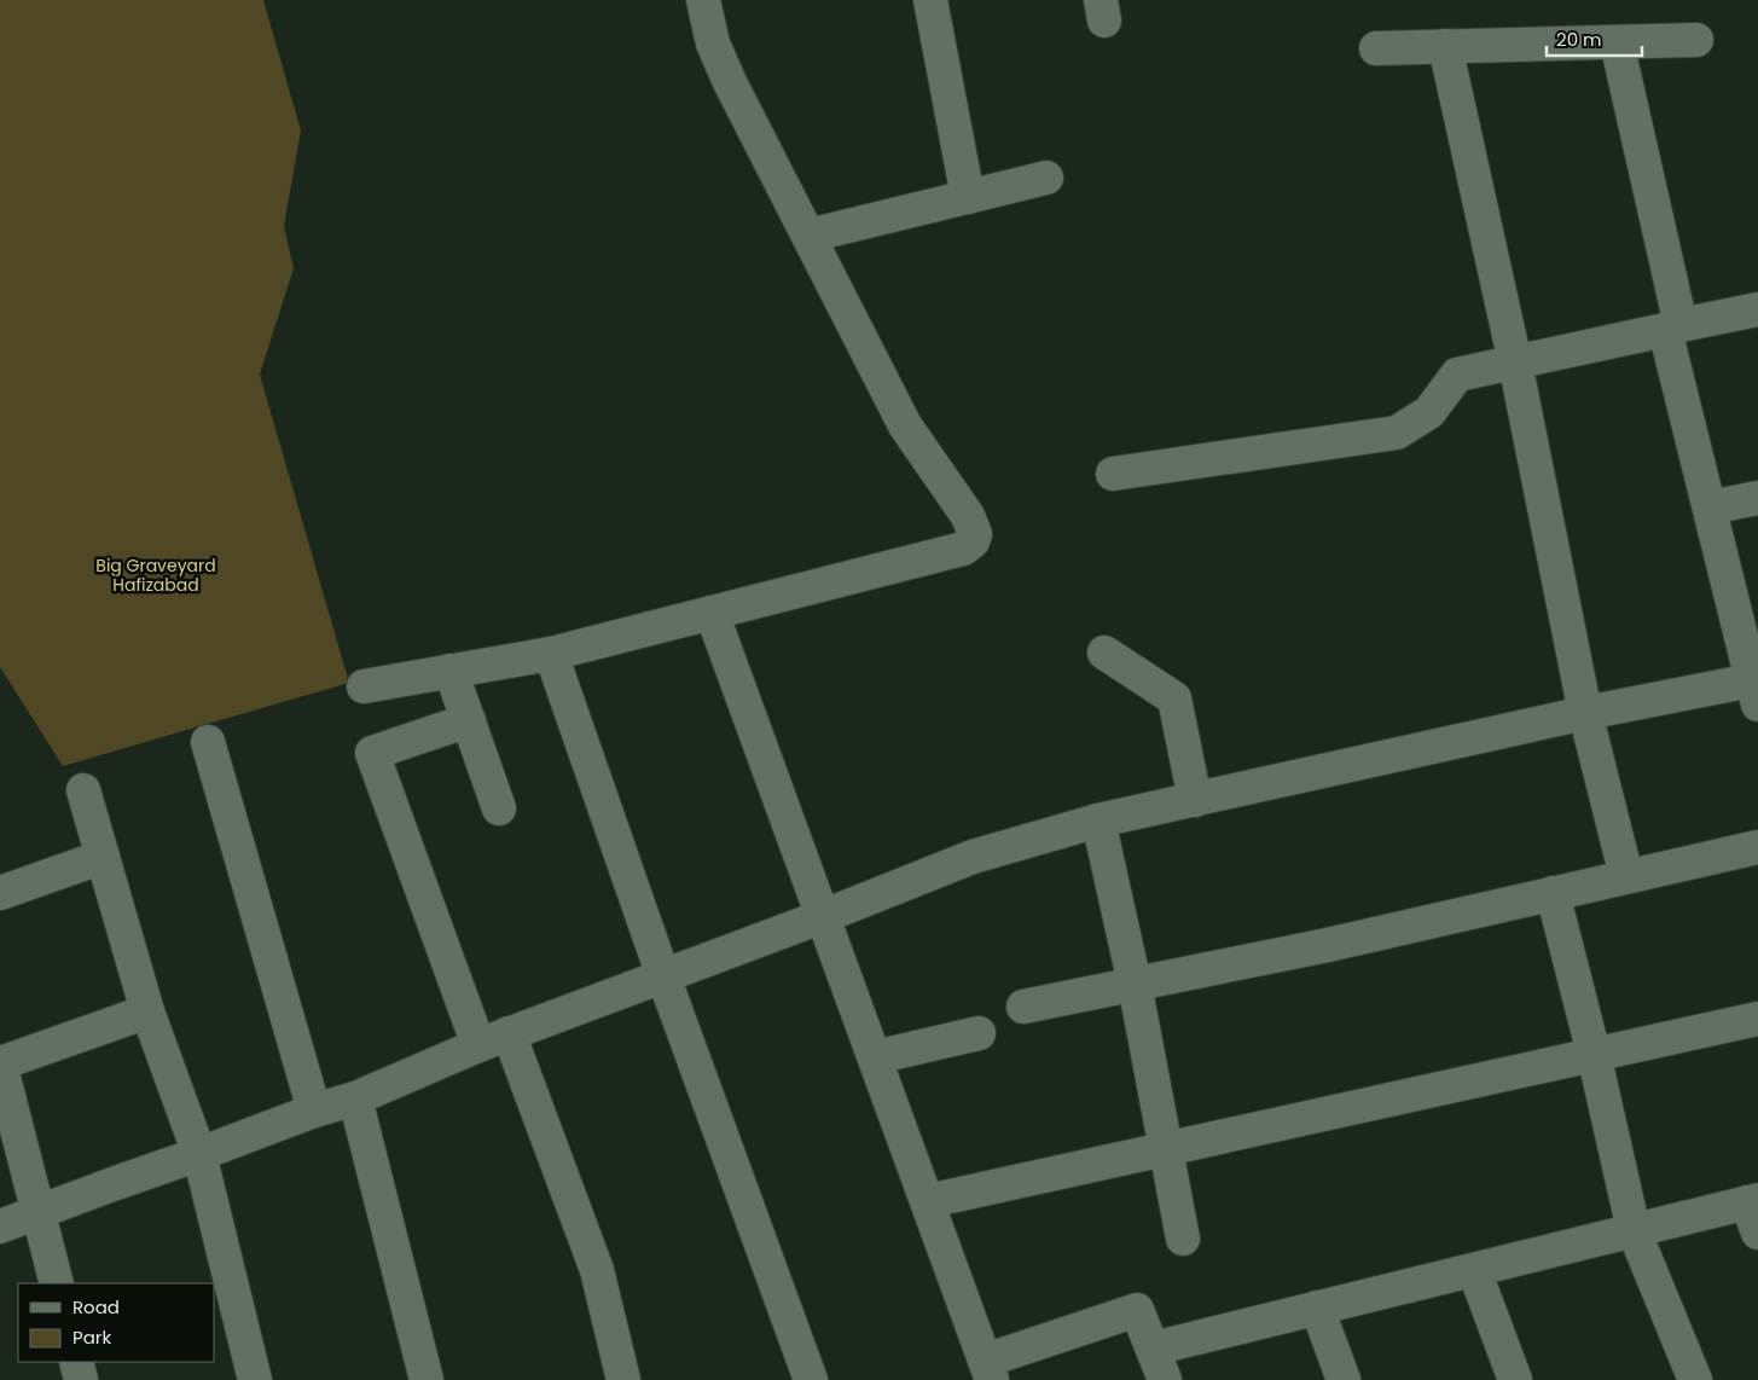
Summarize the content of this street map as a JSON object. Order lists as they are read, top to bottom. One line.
{"parks":["Big Graveyard Hafizabad"],"legend":["Road","Park"],"scale_bar":"20 m"}
